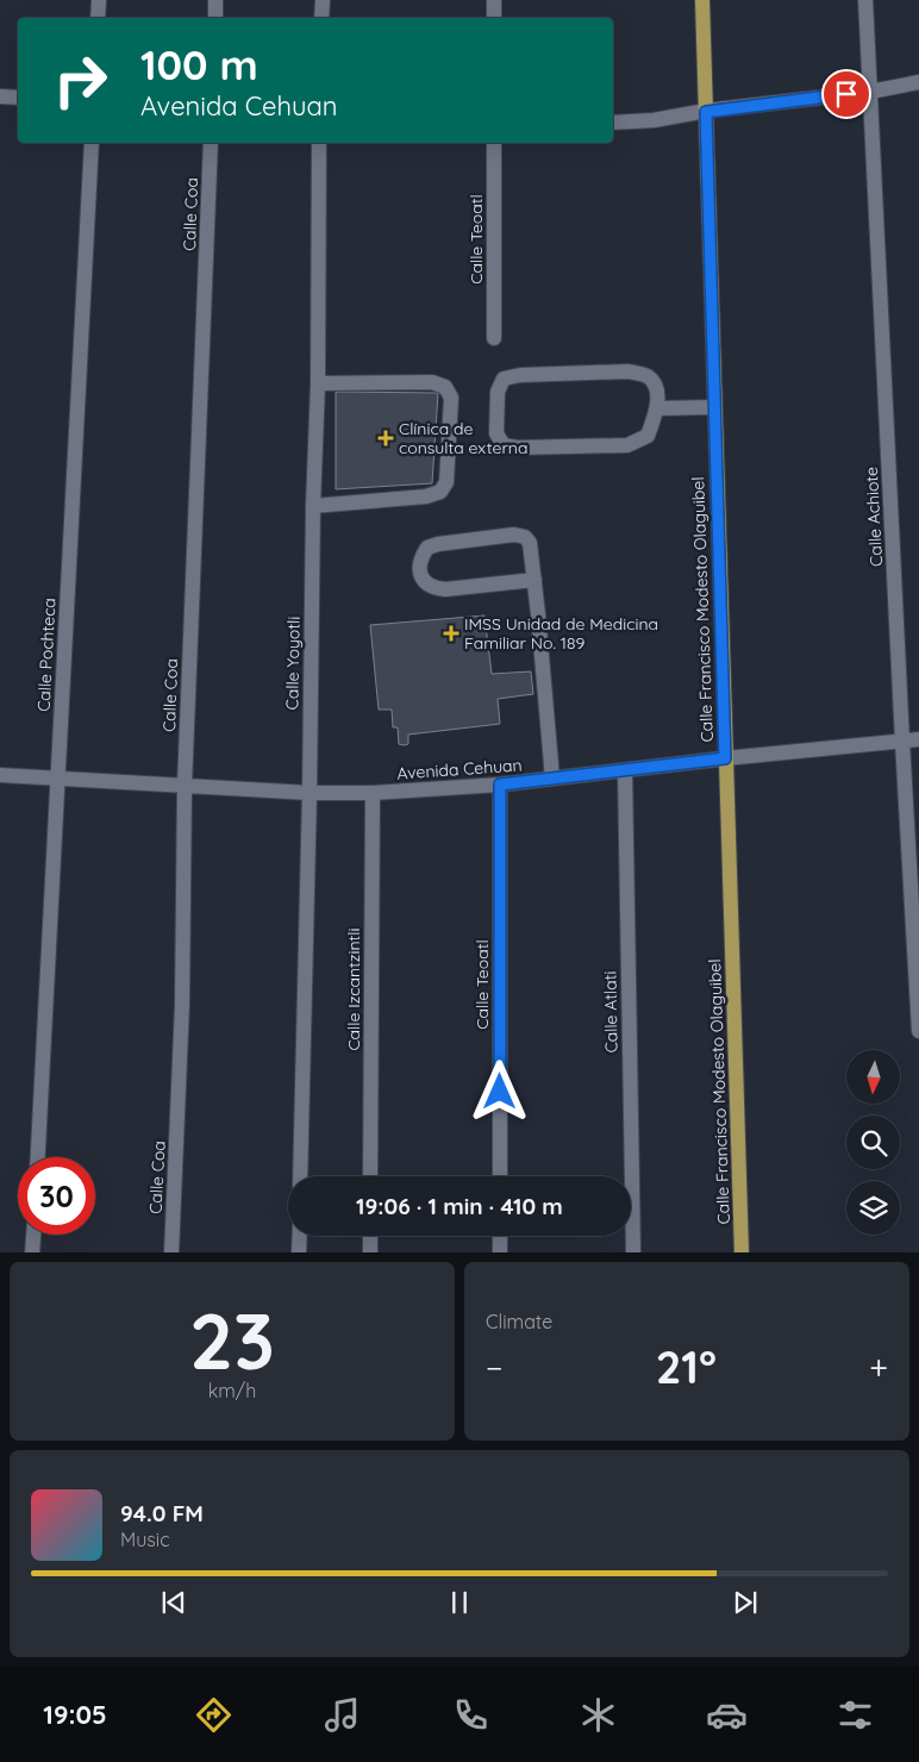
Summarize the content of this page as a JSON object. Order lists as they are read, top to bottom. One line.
{"streets":{"main road":["Calle Francisco Modesto Olaguibel"],"street":["Calle Coa","Calle Teoatl","Calle Achiote","Calle Pochteca","Calle Yoyotli","Avenida Cehuan","Calle Izcantzintli","Calle Atlati"]},"crossings":[["Calle Coa","Avenida Cehuan"],["Calle Teoatl","Avenida Cehuan"],["Calle Achiote","Avenida Cehuan"],["Calle Francisco Modesto Olaguibel","Avenida Cehuan"],["Calle Pochteca","Avenida Cehuan"],["Calle Yoyotli","Avenida Cehuan"],["Avenida Cehuan","Calle Izcantzintli"],["Avenida Cehuan","Calle Atlati"]],"places":{"health":["Clínica de consulta externa","IMSS Unidad de Medicina Familiar No. 189"]},"north":"bottom","page":{"turn":["100 m","Avenida Cehuan"],"limit":"30","trip":"19:06 · 1 min · 410 m","tile":[["23","km/h"],"Climate"],"heat":["−","21°","+"],"song":["94.0 FM","Music"],"tabs":"19:05"}}
